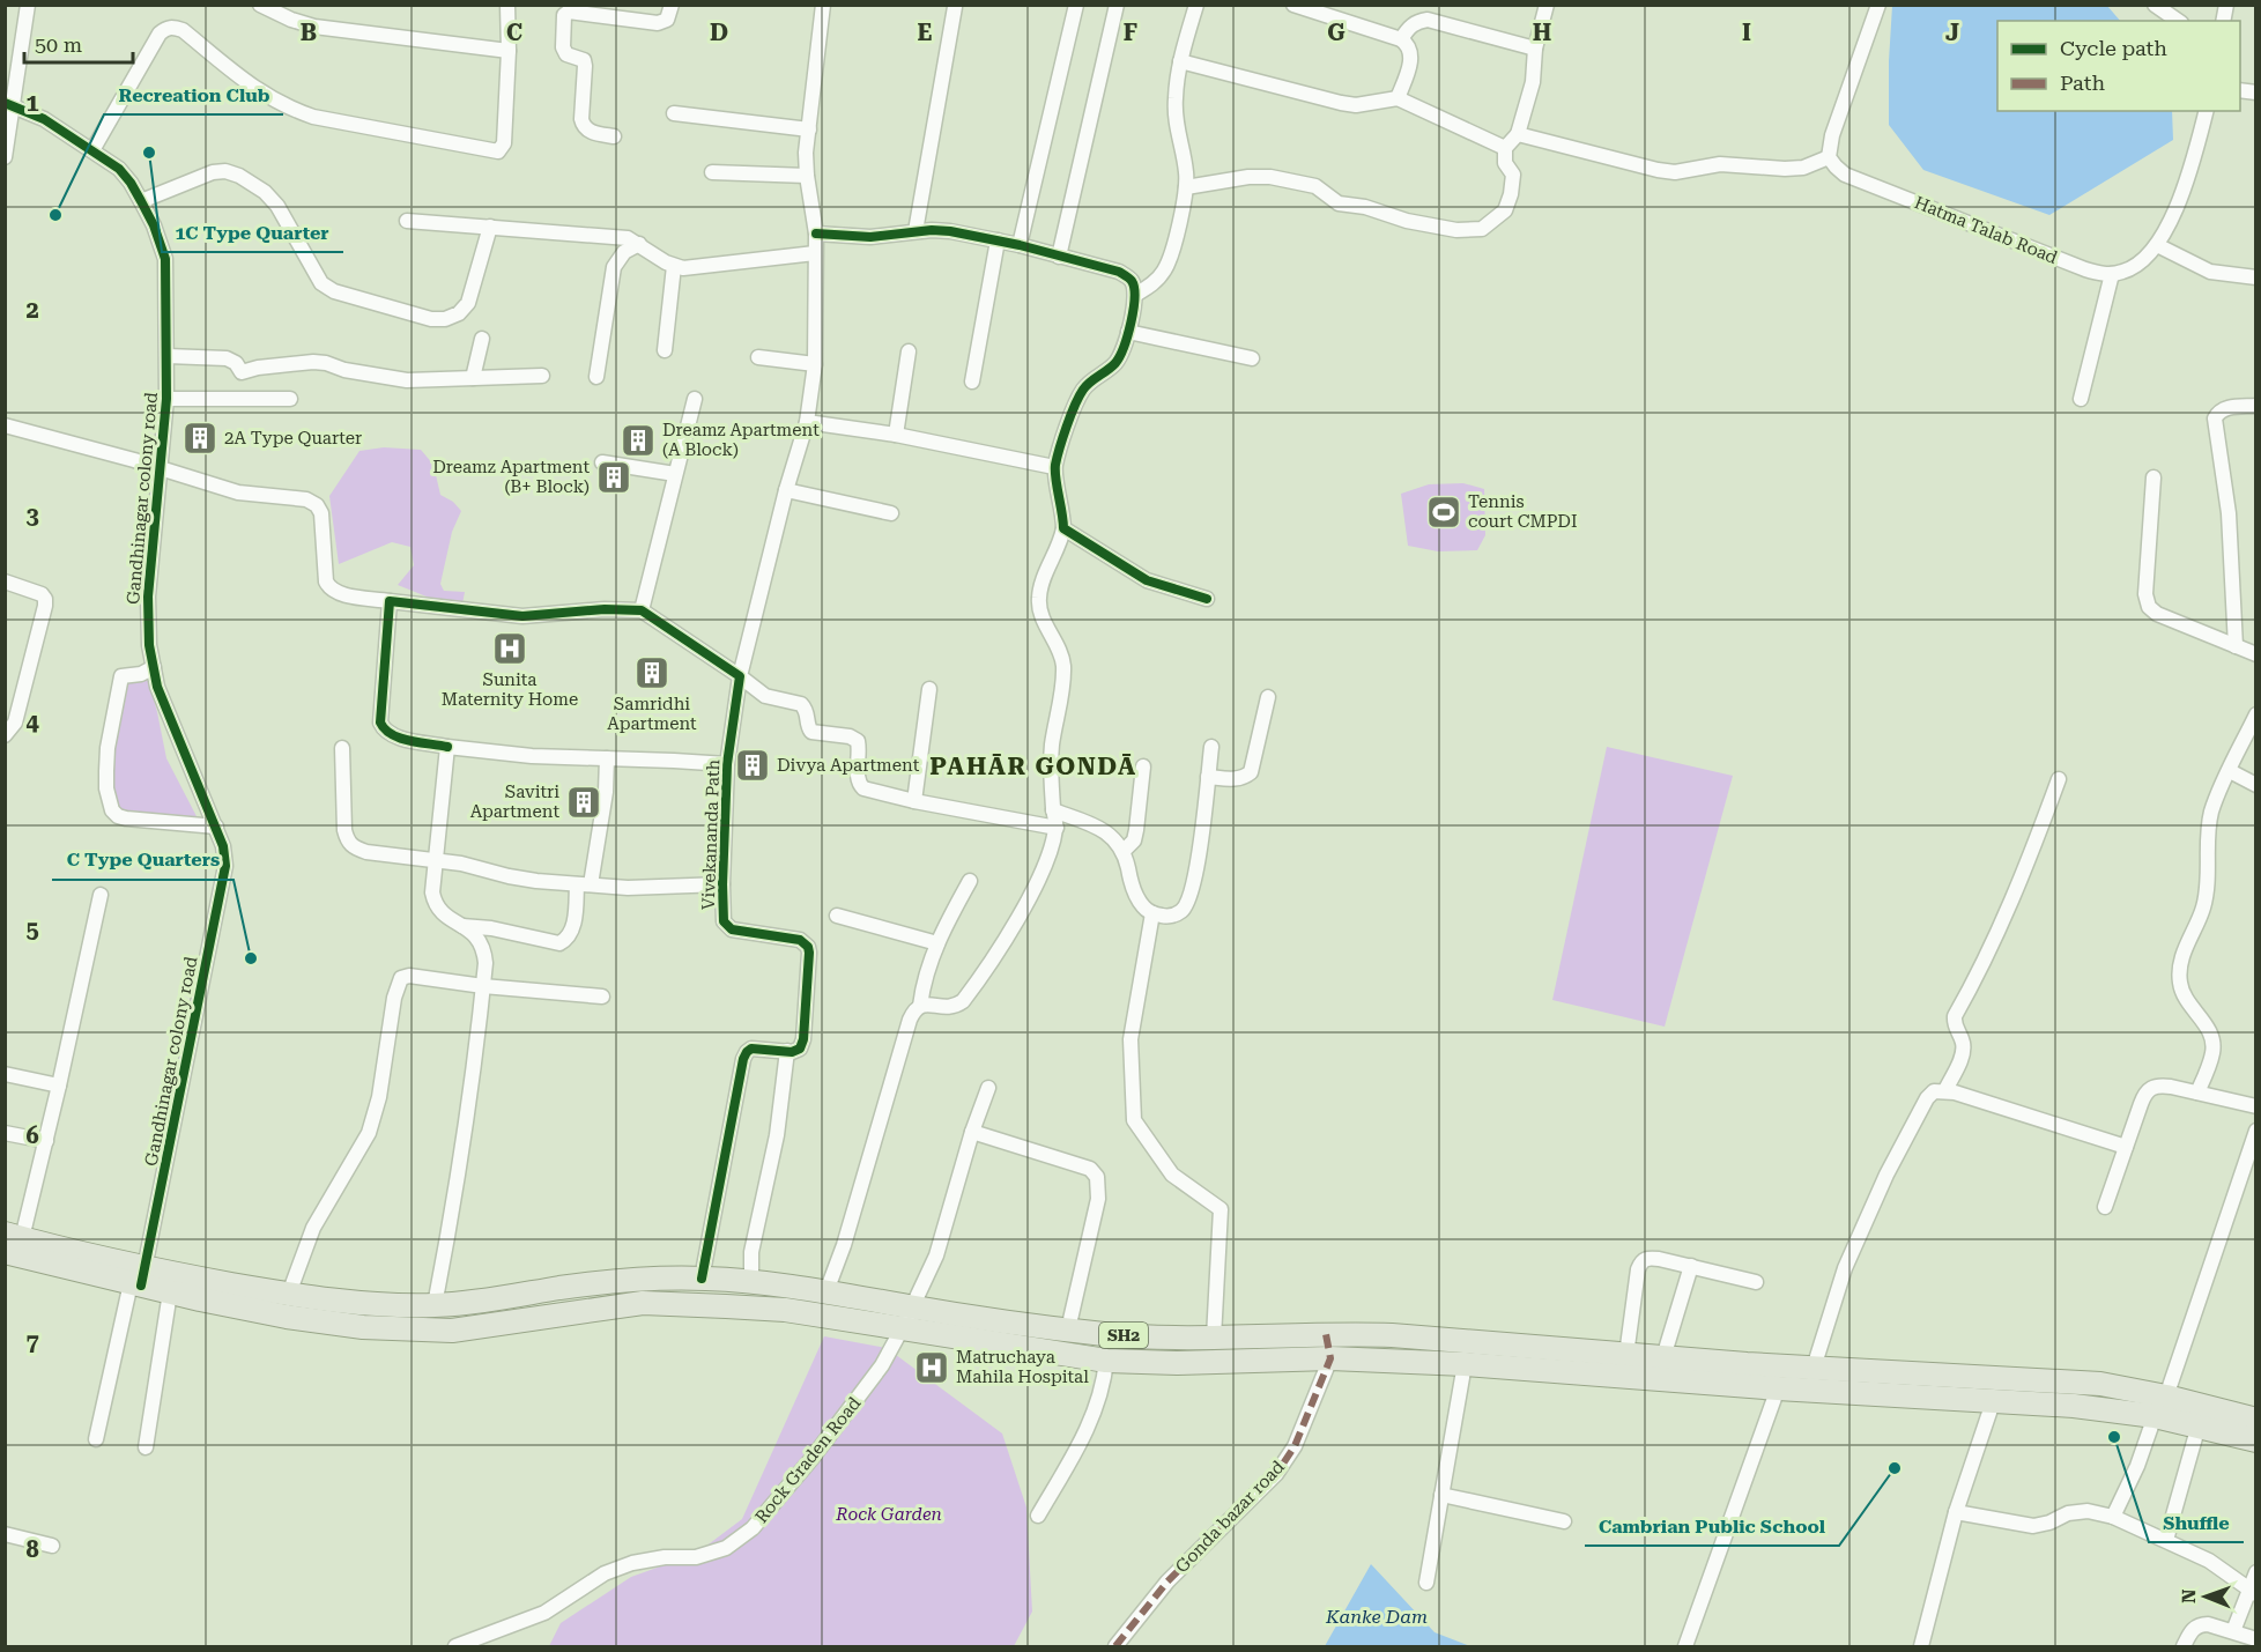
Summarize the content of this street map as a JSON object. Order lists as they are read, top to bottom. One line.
{"streets":{"main road":["SH2"],"street":["Hatma Talab Road","Gandhinagar colony road","Vivekananda Path","Rock Graden Road","Gonda bazar road"]},"crossings":[["Gandhinagar colony road","SH2"],["SH2","Rock Graden Road"],["SH2","Gonda bazar road"]],"districts":["PAHĀR GONDĀ"],"water":["Kanke Dam"],"parks":["Rock Garden"],"places":{"other":["1C Type Quarter","Recreation Club","C Type Quarters","Shuffle","Cambrian Public School"],"building":["2A Type Quarter","Dreamz Apartment (A Block)","Dreamz Apartment (B+ Block)","Samridhi Apartment","Divya Apartment","Savitri Apartment"],"sports":["Tennis court CMPDI"],"hospital":["Sunita Maternity Home","Matruchaya Mahila Hospital"]},"legend":["Cycle path","Path"],"scale_bar":"50 m","north":"left","grid":{"columns":["B","C","D","E","F","G","H","I","J"],"rows":["1","2","3","4","5","6","7","8"]}}
